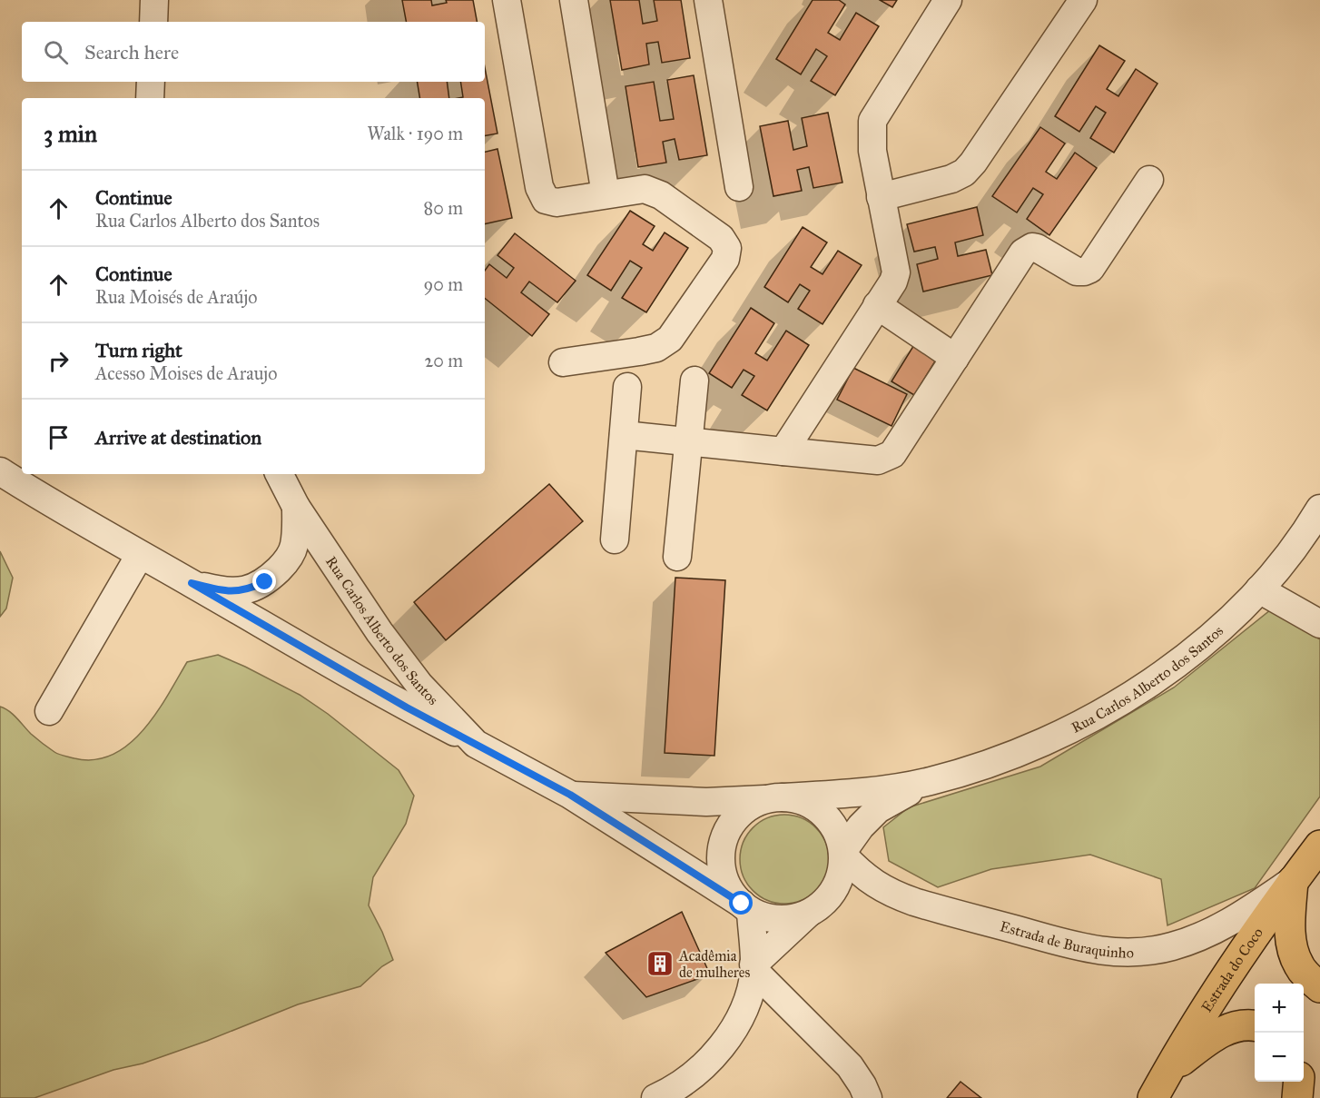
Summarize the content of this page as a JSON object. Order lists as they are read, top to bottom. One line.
{"streets":{"highway":["Estrada do Coco"],"street":["Rua Carlos Alberto dos Santos","Estrada de Buraquinho"]},"crossings":[["Rua Carlos Alberto dos Santos","Estrada de Buraquinho"],["Estrada de Buraquinho","Estrada do Coco"]],"places":{"building":["Acadêmia de mulheres"]},"page":{"search":"Search here","heading":["3 min","Walk · 190 m"],"list":[["Continue","Rua Carlos Alberto dos Santos","80 m"],["Continue","Rua Moisés de Araújo","90 m"],["Turn right","Acesso Moises de Araujo","20 m"],"Arrive at destination"],"map_buttons":["+","−"]}}
